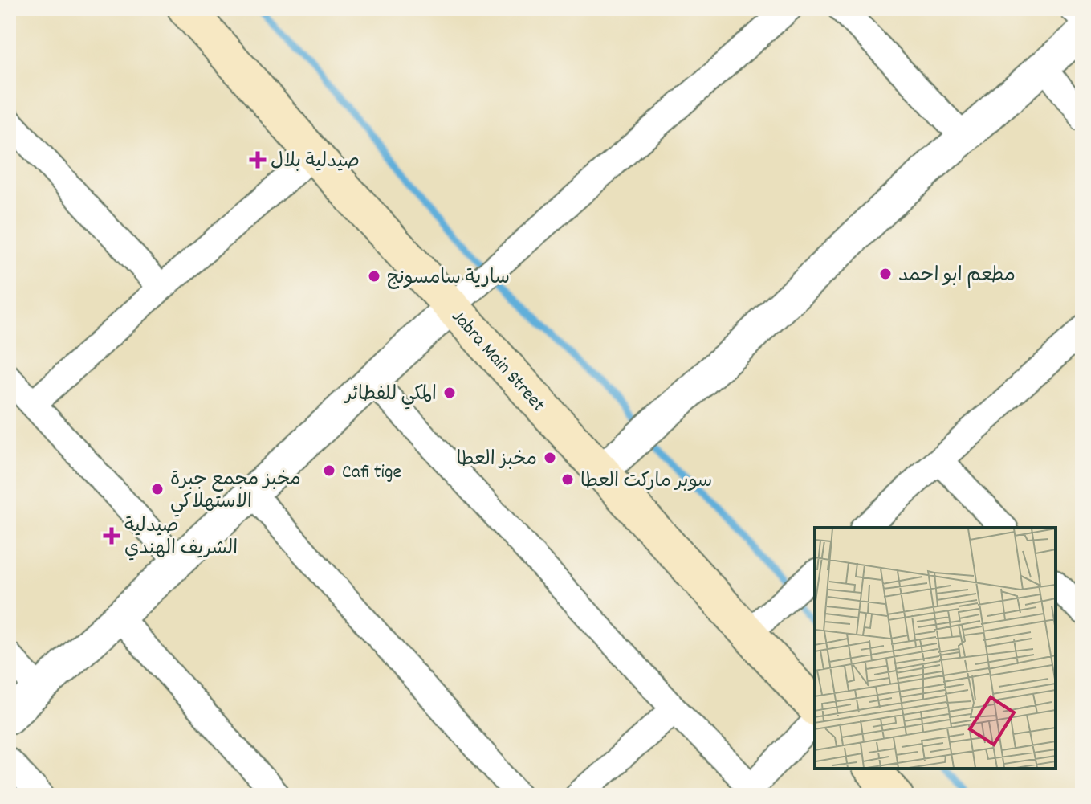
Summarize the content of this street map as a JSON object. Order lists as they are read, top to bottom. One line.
{"streets":{"main road":["Jabra Main Street"]},"places":{"health":["صيدلية بلال","صيدلية الشريف الهندي"],"other":["مطعم ابو احمد","سارية سامسونج","المكي للفطائر","مخبز العطا","Cafi tige","سوبر ماركت العطا","مخبز مجمع جبرة الاستهلاكي"]}}
